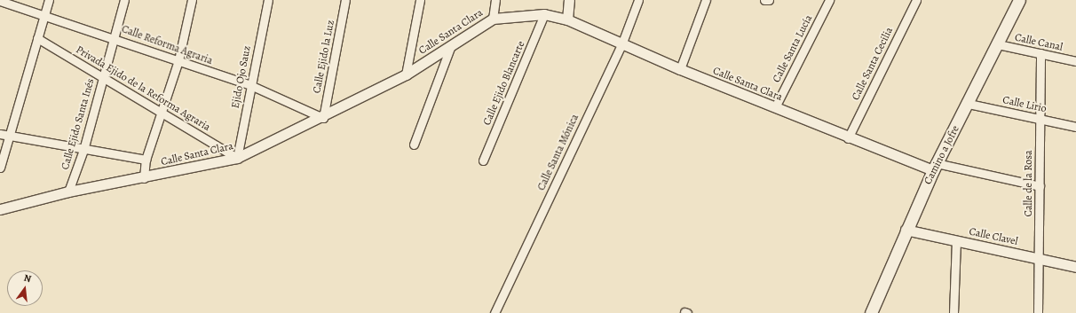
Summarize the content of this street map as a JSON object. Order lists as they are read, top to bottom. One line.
{"streets":{"main road":["Camino a Jofre"],"street":["Calle Santa Clara","Calle Canal","Calle Reforma Agraria","Calle Santa Lucía","Calle Ejido la Luz","Calle Santa Cecilia","Ejido Ojo Sauz","Calle Ejido Blancarte","Privada Ejido de la Reforma Agraria","Calle Lirio","Calle Ejido Santa Inés","Calle Santa Mónica","Calle de la Rosa","Calle Clavel"]},"crossings":[["Calle Santa Clara","Calle Reforma Agraria"],["Calle Santa Clara","Calle Santa Lucía"],["Calle Santa Clara","Calle Ejido la Luz"],["Calle Santa Clara","Calle Santa Cecilia"],["Calle Santa Clara","Ejido Ojo Sauz"],["Calle Santa Clara","Calle Ejido Blancarte"],["Calle Santa Clara","Privada Ejido de la Reforma Agraria"],["Calle Santa Clara","Calle Ejido Santa Inés"],["Calle Santa Clara","Calle Santa Mónica"],["Calle Santa Clara","Camino a Jofre"],["Calle Canal","Camino a Jofre"],["Calle Canal","Calle de la Rosa"],["Calle Reforma Agraria","Calle Ejido la Luz"],["Calle Reforma Agraria","Ejido Ojo Sauz"],["Calle Reforma Agraria","Calle Ejido Santa Inés"],["Ejido Ojo Sauz","Privada Ejido de la Reforma Agraria"],["Privada Ejido de la Reforma Agraria","Calle Ejido Santa Inés"],["Calle Lirio","Camino a Jofre"],["Calle Lirio","Calle de la Rosa"],["Camino a Jofre","Calle Clavel"],["Calle de la Rosa","Calle Clavel"]],"north":"top"}
